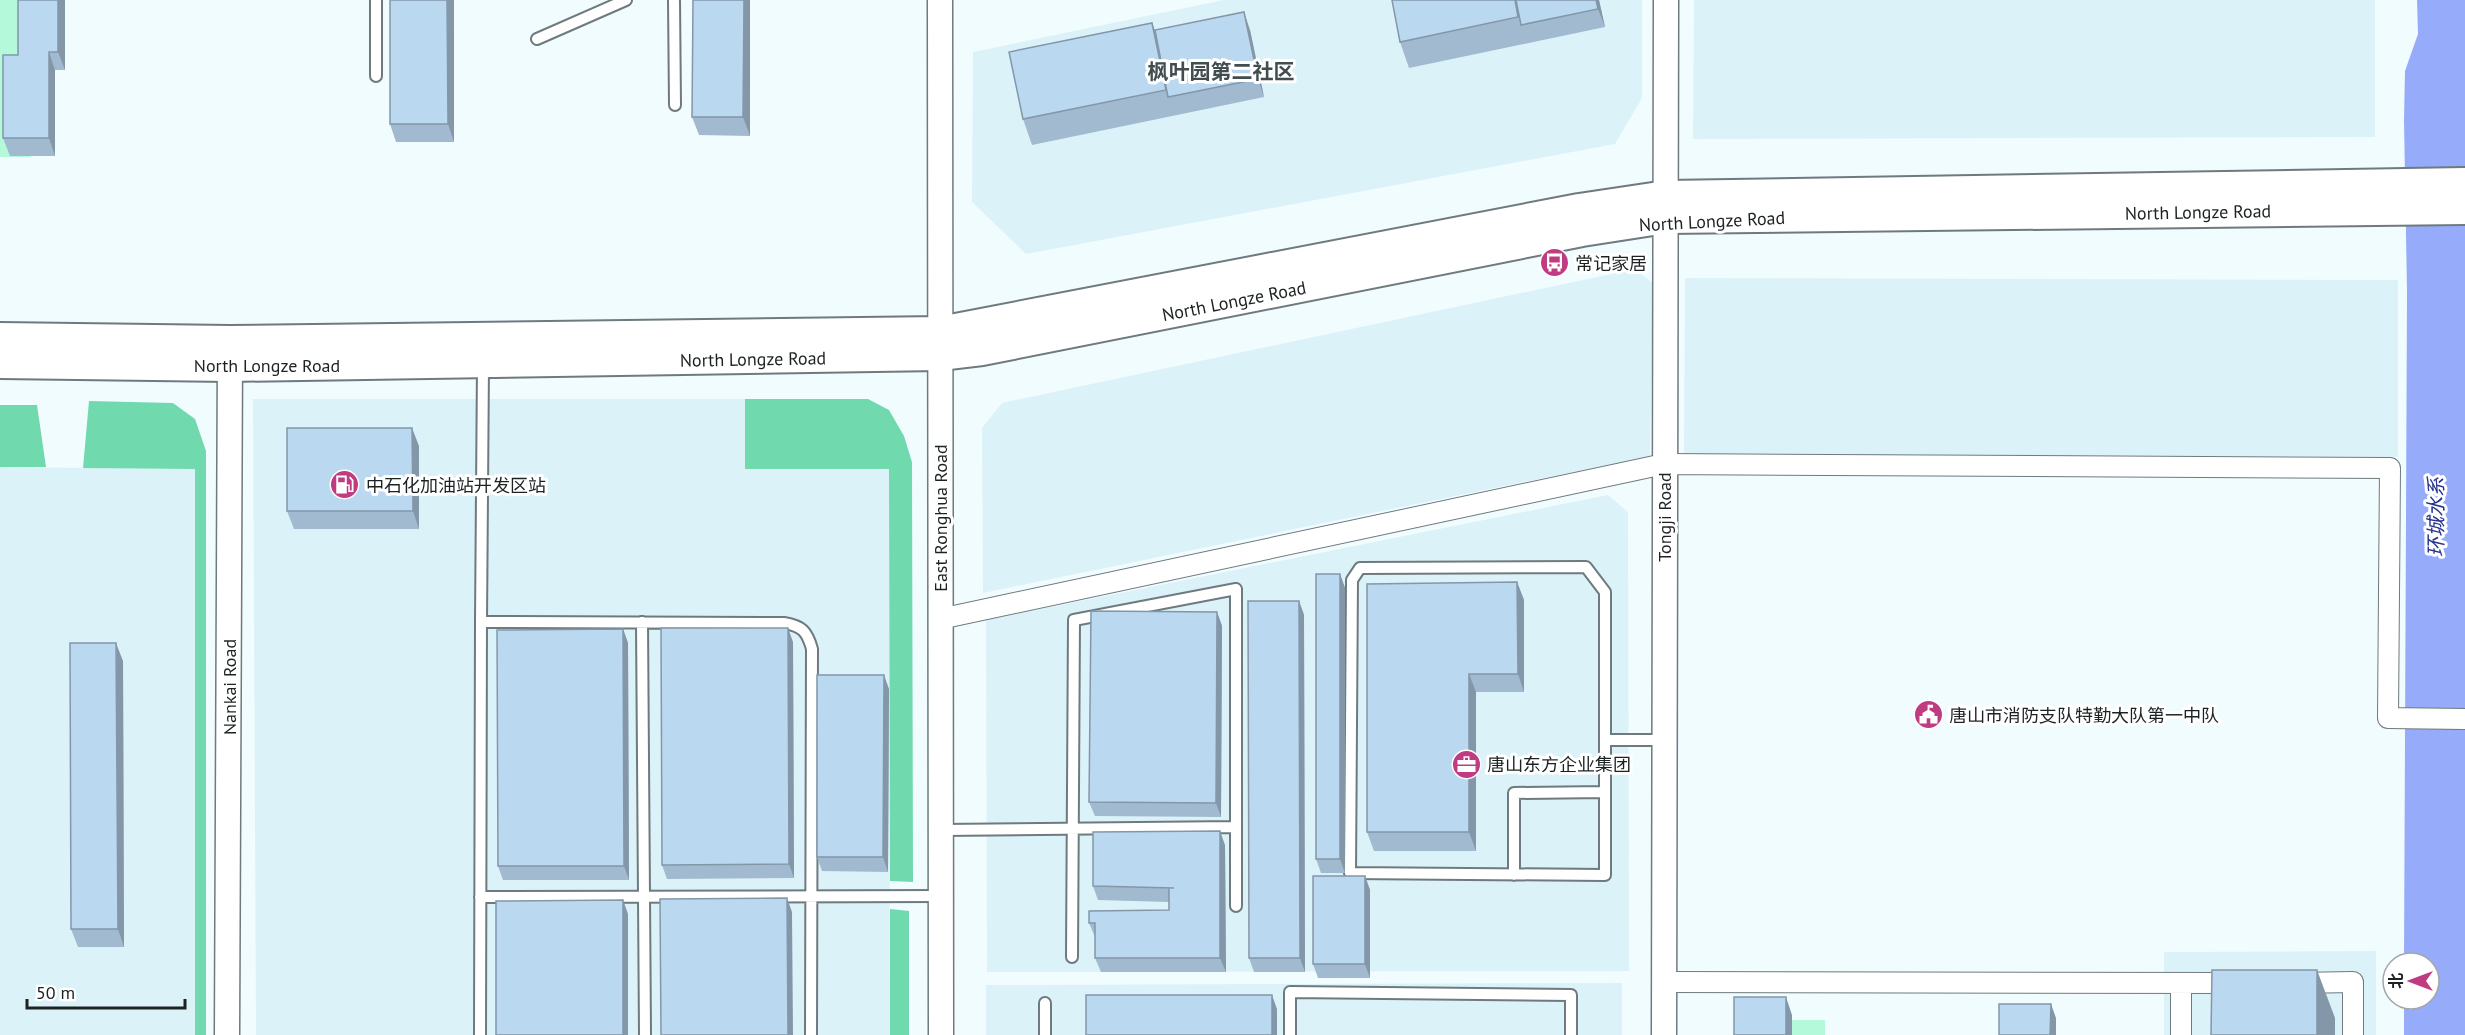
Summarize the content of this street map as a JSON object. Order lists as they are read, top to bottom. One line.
{"streets":{"main road":["North Longze Road"],"street":["Tongji Road","East Ronghua Road","Nankai Road"]},"crossings":[["North Longze Road","Tongji Road"],["North Longze Road","East Ronghua Road"],["North Longze Road","Nankai Road"]],"districts":["枫叶园第二社区"],"water":["环城水系"],"places":{"bus stop":["常记家居"],"fuel station":["中石化加油站开发区站"],"public building":["唐山市消防支队特勤大队第一中队"],"office":["唐山东方企业集团"]},"scale_bar":"50 m","north":"left"}
